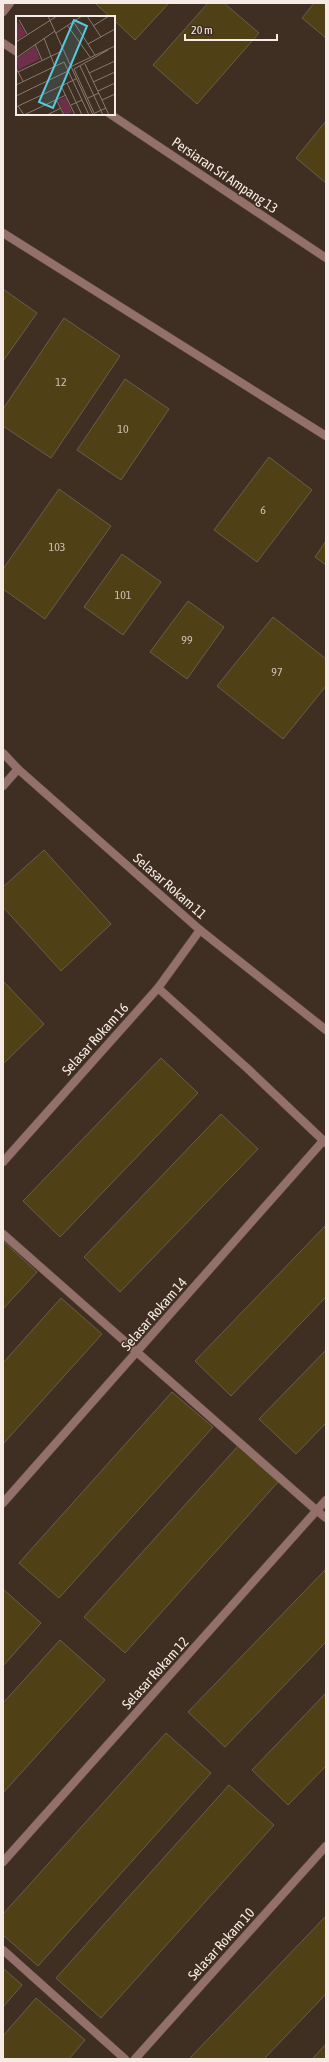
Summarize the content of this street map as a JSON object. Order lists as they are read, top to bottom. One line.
{"streets":{"street":["Persiaran Sri Ampang 13","Selasar Rokam 11","Selasar Rokam 16","Selasar Rokam 14","Selasar Rokam 12","Selasar Rokam 10"]},"crossings":[["Selasar Rokam 11","Selasar Rokam 16"]],"house_numbers":["12","10","6","103","101","99","97"],"scale_bar":"20 m"}
